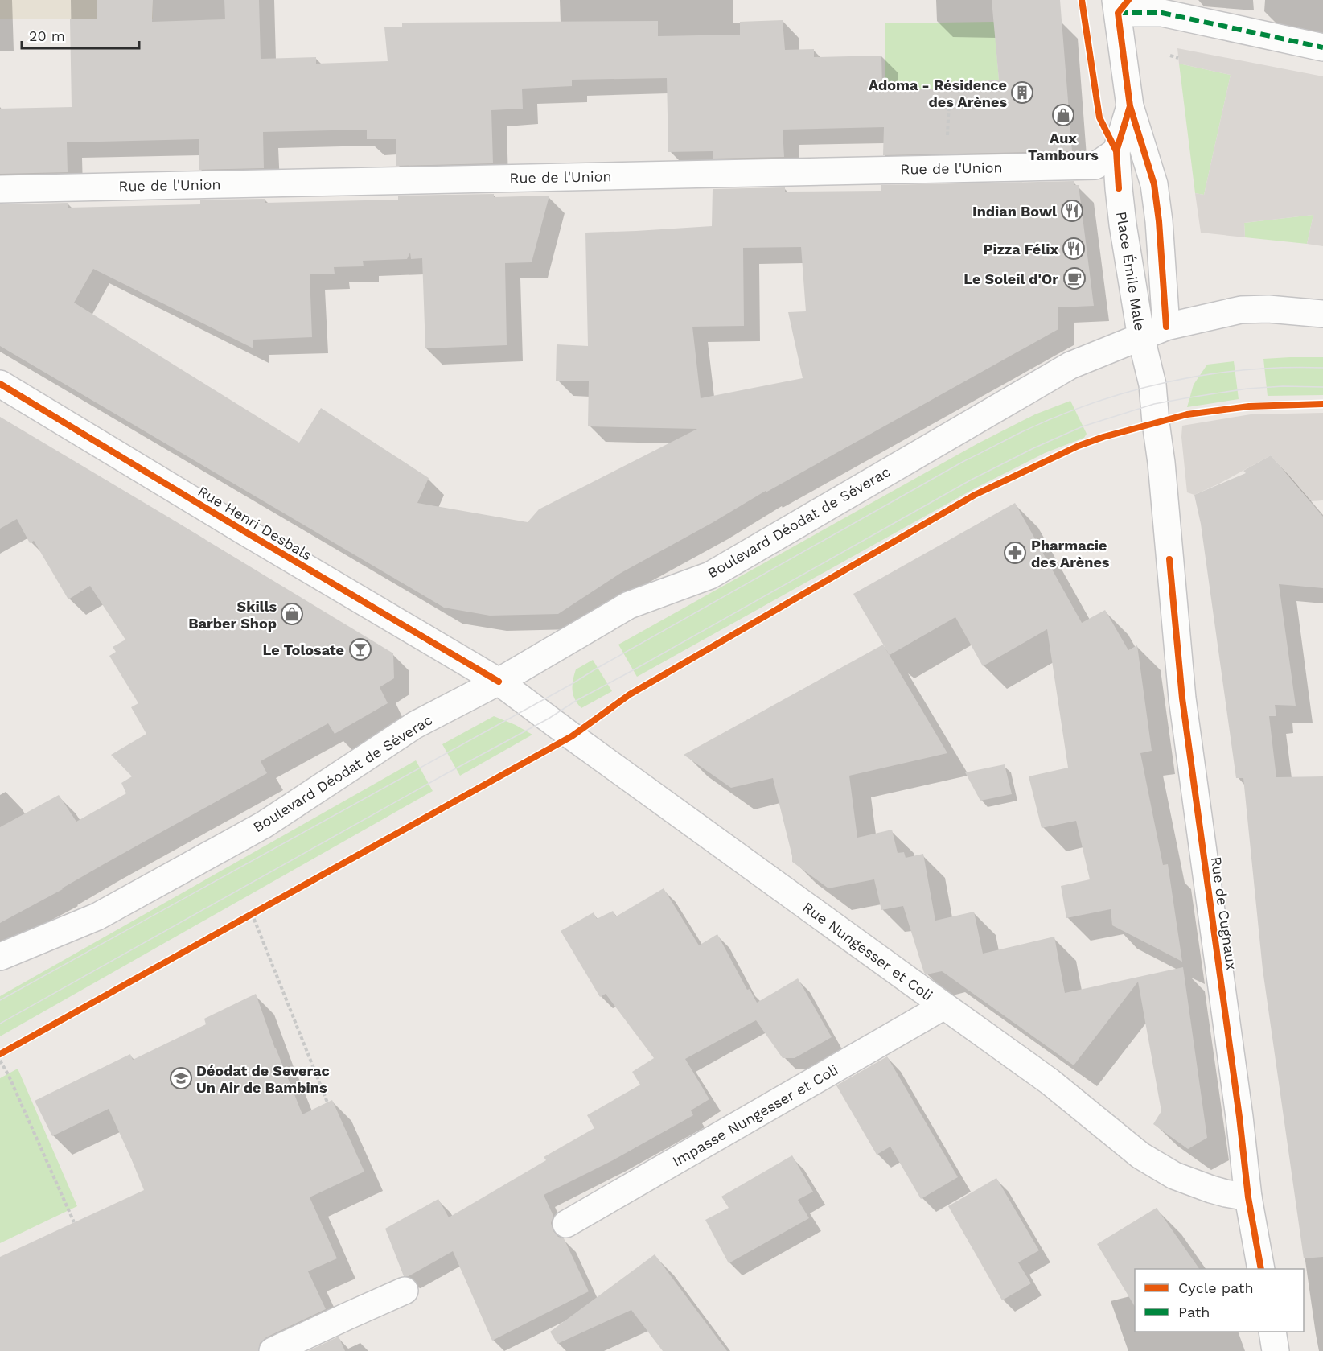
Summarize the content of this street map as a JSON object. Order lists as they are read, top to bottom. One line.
{"streets":{"street":["Rue de l'Union","Place Émile Male","Boulevard Déodat de Séverac","Rue Henri Desbals","Rue de Cugnaux","Rue Nungesser et Coli","Impasse Nungesser et Coli"]},"crossings":[["Rue de l'Union","Place Émile Male"],["Place Émile Male","Boulevard Déodat de Séverac"],["Place Émile Male","Rue de Cugnaux"],["Boulevard Déodat de Séverac","Rue Henri Desbals"],["Boulevard Déodat de Séverac","Rue de Cugnaux"],["Boulevard Déodat de Séverac","Rue Nungesser et Coli"],["Rue Henri Desbals","Rue Nungesser et Coli"],["Rue de Cugnaux","Rue Nungesser et Coli"],["Rue Nungesser et Coli","Impasse Nungesser et Coli"]],"places":{"building":["Adoma - Résidence des Arènes"],"shop":["Aux Tambours","Skills Barber Shop"],"restaurant":["Indian Bowl","Pizza Félix"],"cafe":["Le Soleil d'Or"],"pharmacy":["Pharmacie des Arènes"],"bar":["Le Tolosate"],"school or university":["Déodat de Severac Un Air de Bambins"]},"legend":["Cycle path","Path"],"scale_bar":"20 m"}
